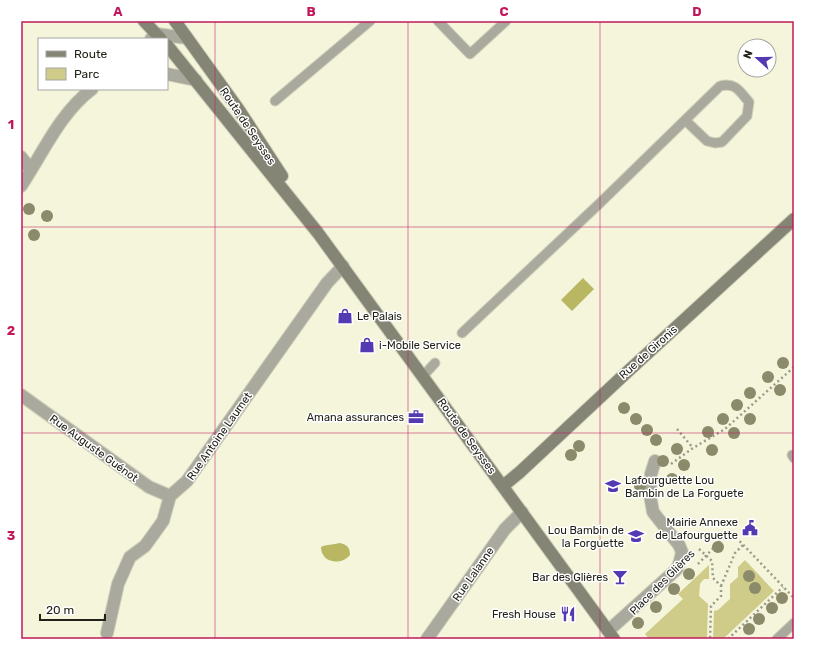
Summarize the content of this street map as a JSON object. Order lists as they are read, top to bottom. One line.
{"streets":{"main road":["Route de Seysses","Rue de Gironis"],"street":["Rue Antoine Laumet","Rue Auguste Guénot","Rue Lalanne"],"path":["Place des Glières"]},"crossings":[["Route de Seysses","Rue de Gironis"],["Route de Seysses","Rue Antoine Laumet"],["Route de Seysses","Rue Lalanne"],["Rue Antoine Laumet","Rue Auguste Guénot"]],"places":{"shop":["Le Palais","i-Mobile Service"],"office":["Amana assurances"],"school or university":["Lafourguette Lou Bambin de La Forguete","Lou Bambin de la Forguette"],"public building":["Mairie Annexe de Lafourguette"],"bar":["Bar des Glières"],"restaurant":["Fresh House"]},"legend":["Route","Parc"],"scale_bar":"20 m","north":"left","grid":{"columns":["A","B","C","D"],"rows":["1","2","3"]}}
